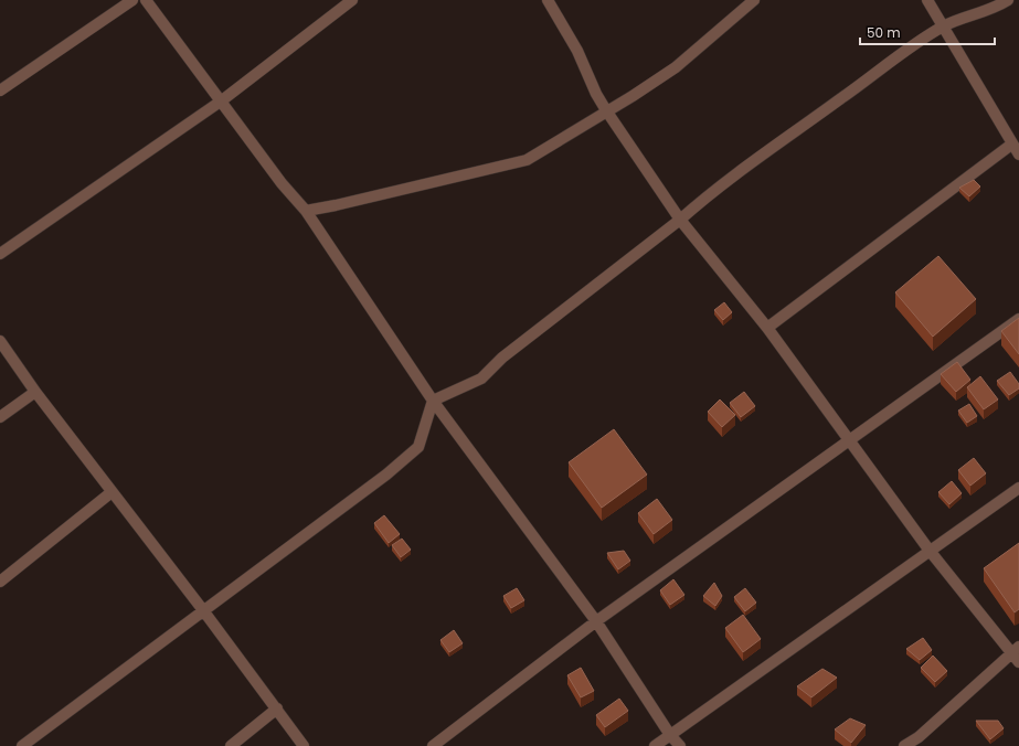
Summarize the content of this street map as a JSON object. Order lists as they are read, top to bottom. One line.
{"scale_bar":"50 m"}
